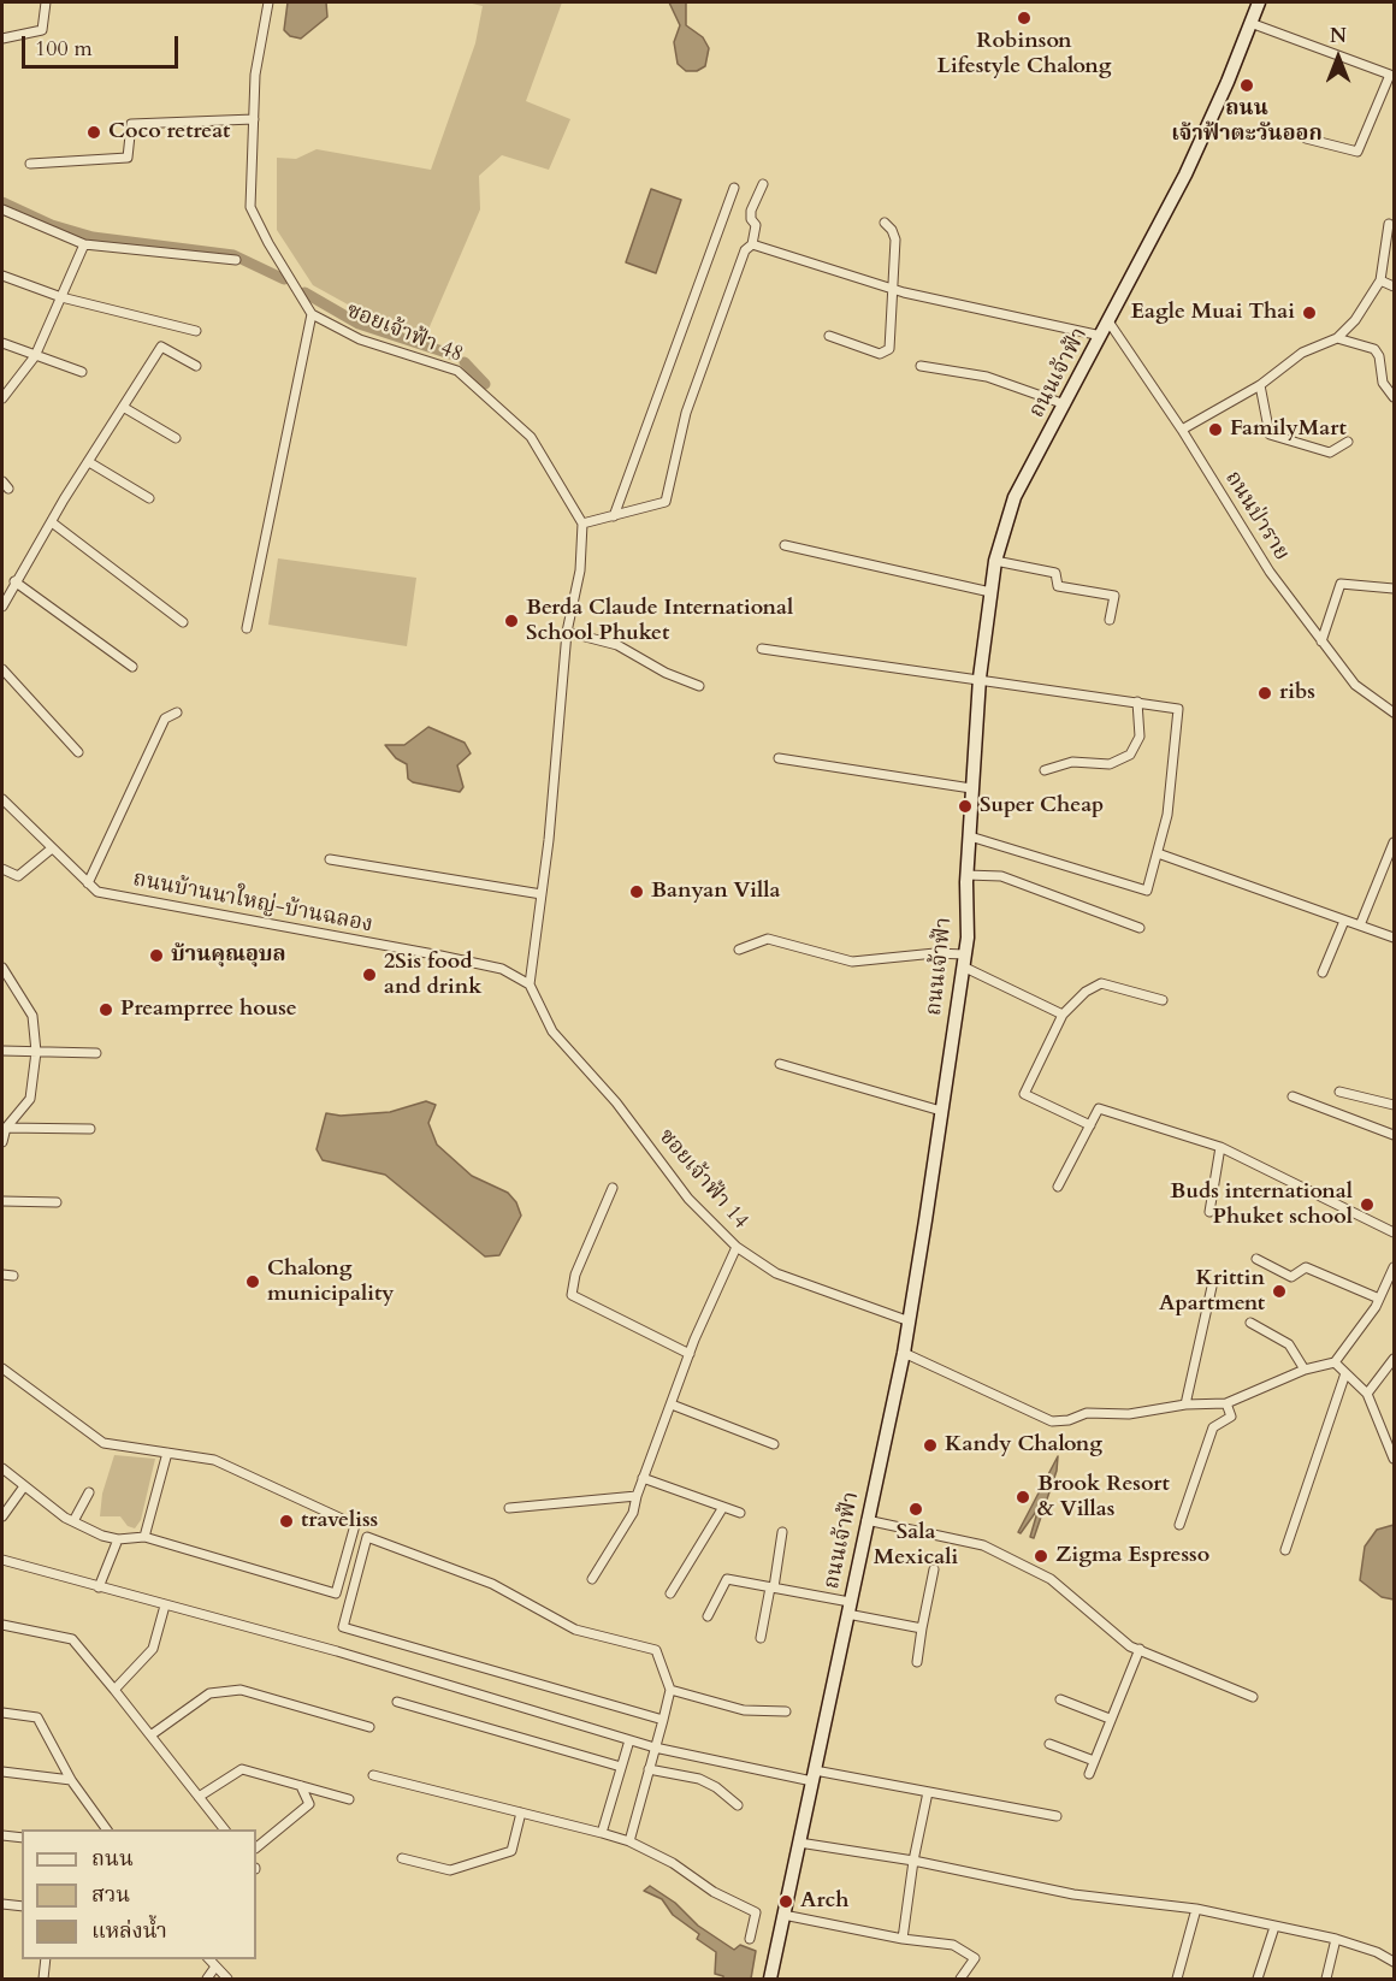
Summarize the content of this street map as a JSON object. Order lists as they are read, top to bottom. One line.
{"streets":{"main road":["ถนนเจ้าฟ้า"],"street":["ซอยเจ้าฟ้า 48","ถนนป่าราย","ถนนบ้านนาใหญ่-บ้านฉลอง","ซอยเจ้าฟ้า 14"]},"crossings":[["ถนนเจ้าฟ้า","ถนนป่าราย"],["ถนนเจ้าฟ้า","ซอยเจ้าฟ้า 14"],["ถนนบ้านนาใหญ่-บ้านฉลอง","ซอยเจ้าฟ้า 14"]],"places":["Robinson Lifestyle Chalong","ถนน เจ้าฟ้าตะวันออก","Coco retreat","Eagle Muai Thai","FamilyMart","Berda Claude International School Phuket","ribs","Super Cheap","Banyan Villa","บ้านคุณอุบล","2Sis food and drink","Preamprree house","Buds international Phuket school","Chalong municipality","Krittin Apartment","Kandy Chalong","Brook Resort & Villas","Sala Mexicali","traveliss","Zigma Espresso","Arch"],"legend":["ถนน","สวน","แหล่งน้ำ"],"scale_bar":"100 m","north":"top"}
